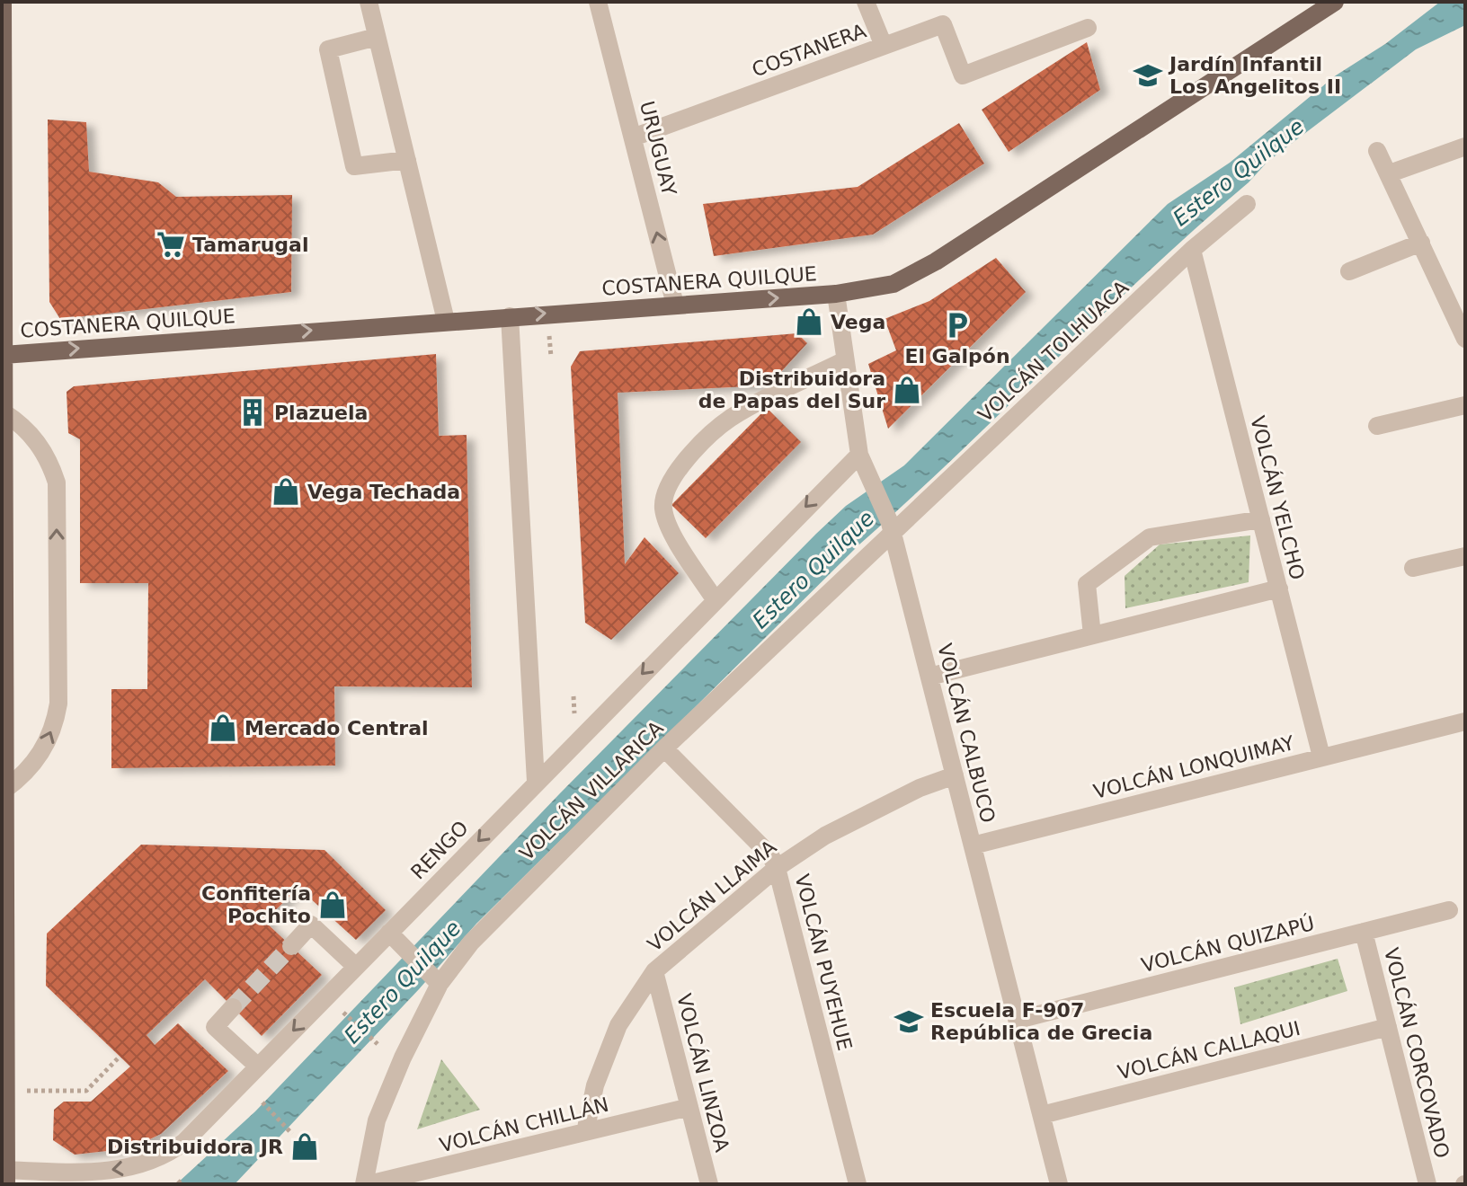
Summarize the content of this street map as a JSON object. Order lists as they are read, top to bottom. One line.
{"streets":{"main road":["COSTANERA QUILQUE"],"street":["COSTANERA","URUGUAY","VOLCÁN TOLHUACA","VOLCÁN YELCHO","VOLCÁN CALBUCO","VOLCÁN LONQUIMAY","VOLCÁN VILLARICA","RENGO","VOLCÁN LLAIMA","VOLCÁN QUIZAPÚ","VOLCÁN PUYEHUE","VOLCÁN CALLAQUI","VOLCÁN CORCOVADO","VOLCÁN LINZOA","VOLCÁN CHILLÁN"]},"crossings":[["COSTANERA","URUGUAY"],["URUGUAY","COSTANERA QUILQUE"],["COSTANERA QUILQUE","VOLCÁN CALBUCO"],["VOLCÁN TOLHUACA","VOLCÁN YELCHO"],["VOLCÁN TOLHUACA","VOLCÁN CALBUCO"],["VOLCÁN TOLHUACA","VOLCÁN VILLARICA"],["VOLCÁN YELCHO","VOLCÁN LONQUIMAY"],["VOLCÁN CALBUCO","VOLCÁN LONQUIMAY"],["VOLCÁN CALBUCO","VOLCÁN VILLARICA"],["VOLCÁN CALBUCO","RENGO"],["VOLCÁN CALBUCO","VOLCÁN LLAIMA"],["VOLCÁN CALBUCO","VOLCÁN QUIZAPÚ"],["VOLCÁN CALBUCO","VOLCÁN CALLAQUI"],["VOLCÁN VILLARICA","VOLCÁN PUYEHUE"],["VOLCÁN VILLARICA","VOLCÁN CHILLÁN"],["VOLCÁN LLAIMA","VOLCÁN PUYEHUE"],["VOLCÁN LLAIMA","VOLCÁN LINZOA"],["VOLCÁN LLAIMA","VOLCÁN CHILLÁN"],["VOLCÁN QUIZAPÚ","VOLCÁN CORCOVADO"],["VOLCÁN CALLAQUI","VOLCÁN CORCOVADO"],["VOLCÁN LINZOA","VOLCÁN CHILLÁN"]],"one_way":["URUGUAY","COSTANERA QUILQUE","RENGO"],"water":["Estero Quilque"],"places":{"school or university":["Jardín Infantil Los Angelitos II","Escuela F-907 República de Grecia"],"supermarket":["Tamarugal"],"shop":["Vega","Distribuidora de Papas del Sur","Vega Techada","Mercado Central","Confitería Pochito","Distribuidora JR"],"parking":["El Galpón"],"building":["Plazuela"]}}
